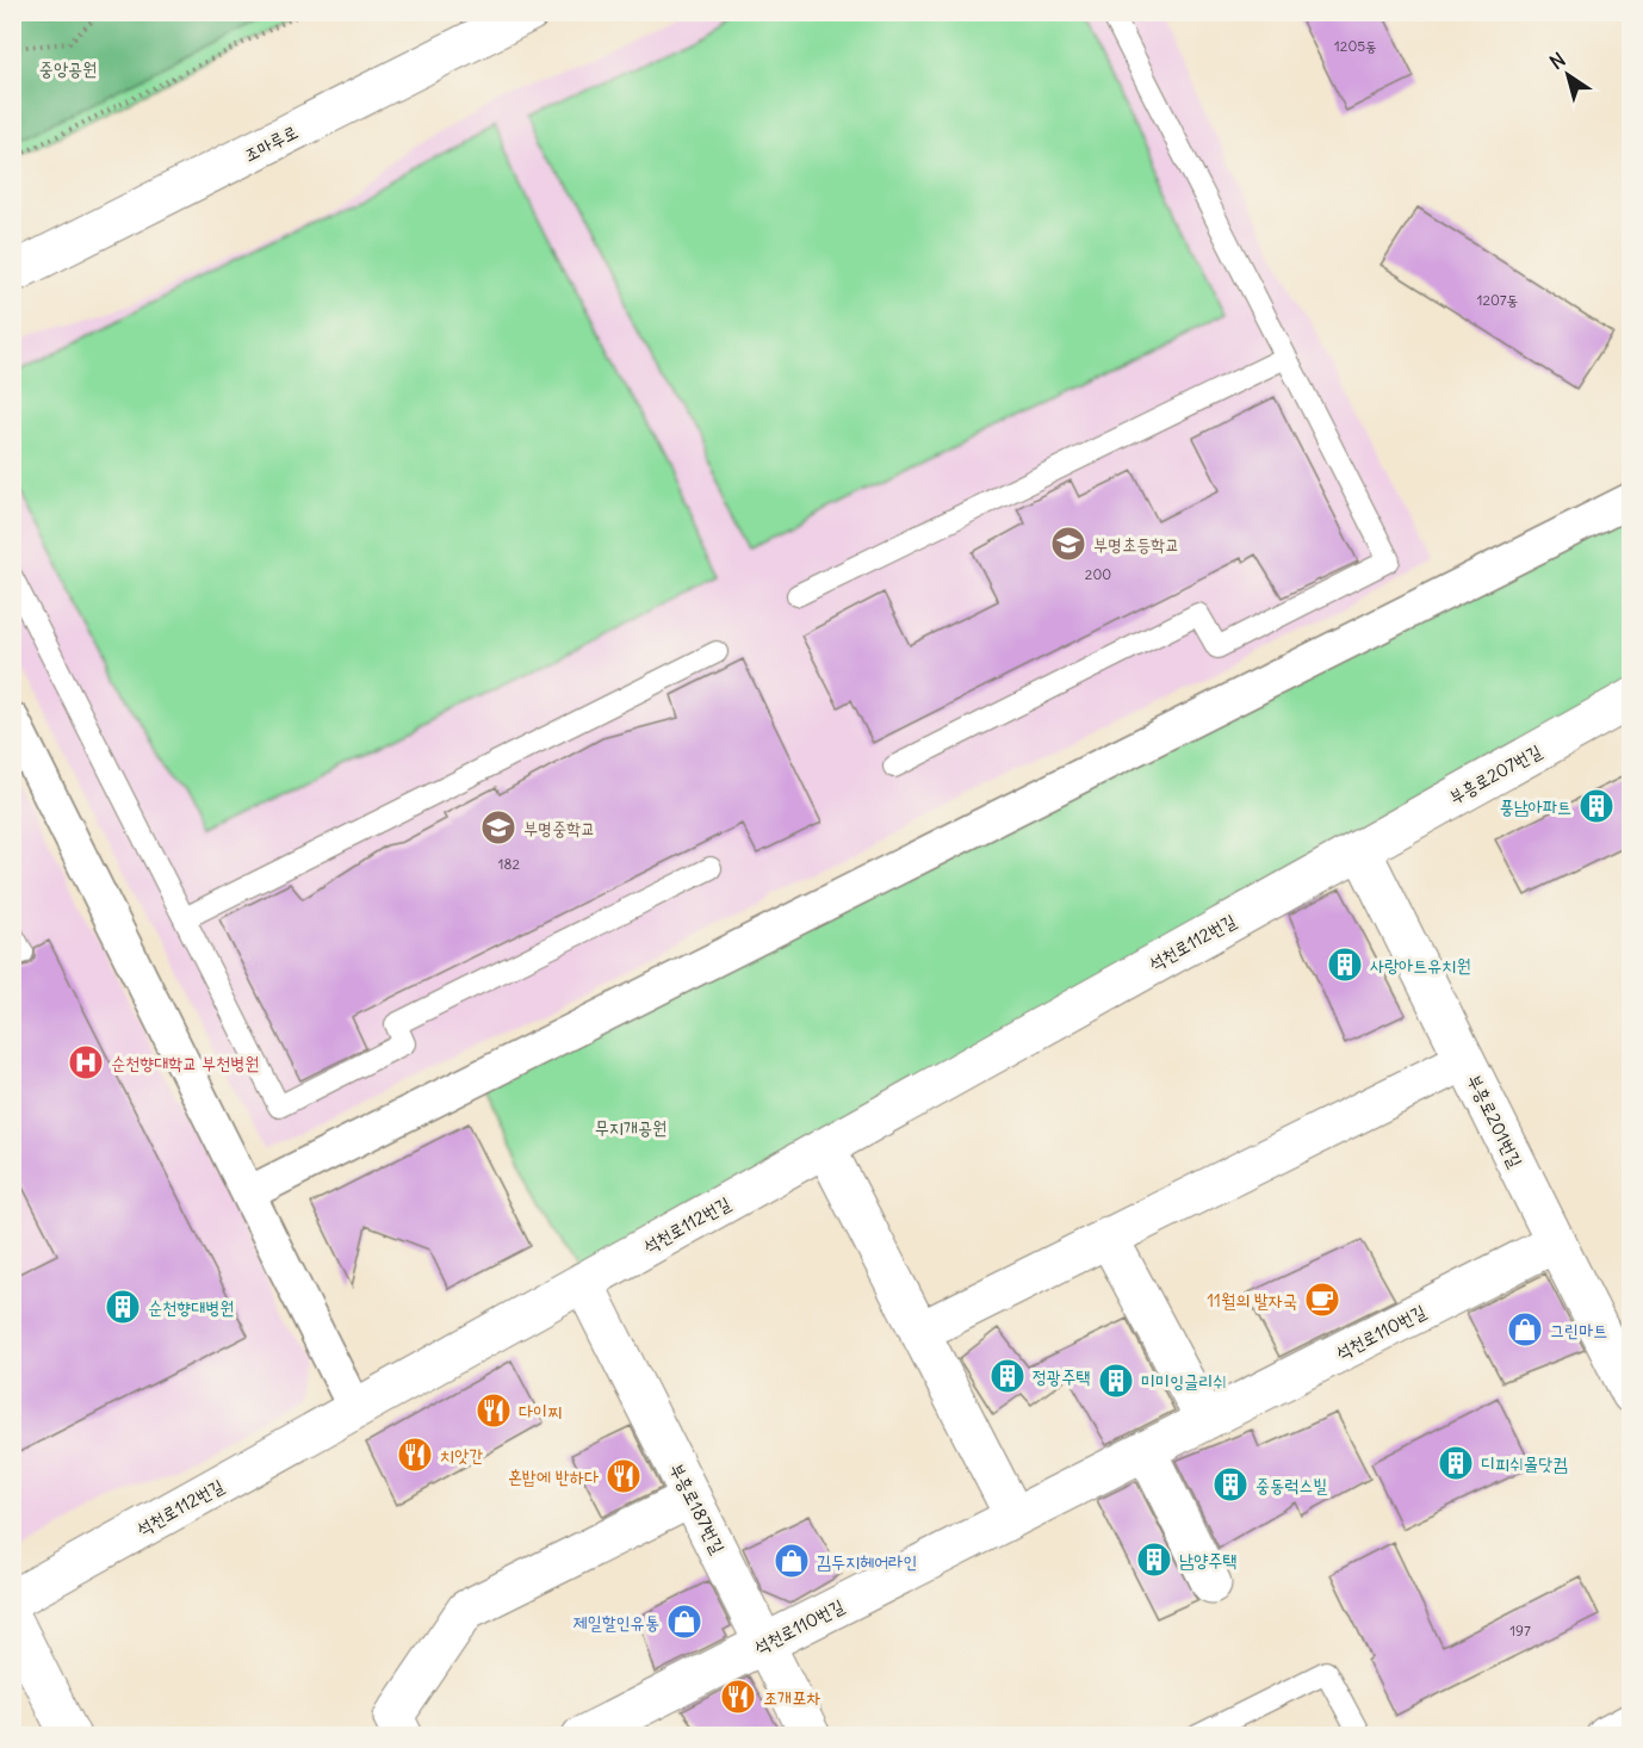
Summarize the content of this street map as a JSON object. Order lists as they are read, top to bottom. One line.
{"streets":{"street":["조마루로","부흥로207번길","석천로112번길","부흥로201번길","석천로110번길","부흥로187번길"]},"crossings":[["부흥로207번길","석천로112번길"],["부흥로207번길","부흥로201번길"],["석천로112번길","부흥로201번길"],["석천로112번길","부흥로187번길"],["부흥로201번길","석천로110번길"],["석천로110번길","부흥로187번길"]],"parks":["중앙공원","무지개공원"],"places":{"school or university":["부명초등학교","부명중학교"],"building":["풍남아파트","사랑아트유치원","순천향대병원","정광주택","미미잉글리쉬","디피쉬몰닷컴","중동럭스빌","남양주택"],"hospital":["순천향대학교 부천병원"],"cafe":["11월의 발자국"],"shop":["그린마트","김두지헤어라인","제일할인유통"],"restaurant":["다이찌","치앗간","혼밥에 반하다","조개포차"]},"house_numbers":["1205동","1207동","200","182","197"],"north":"top left"}
